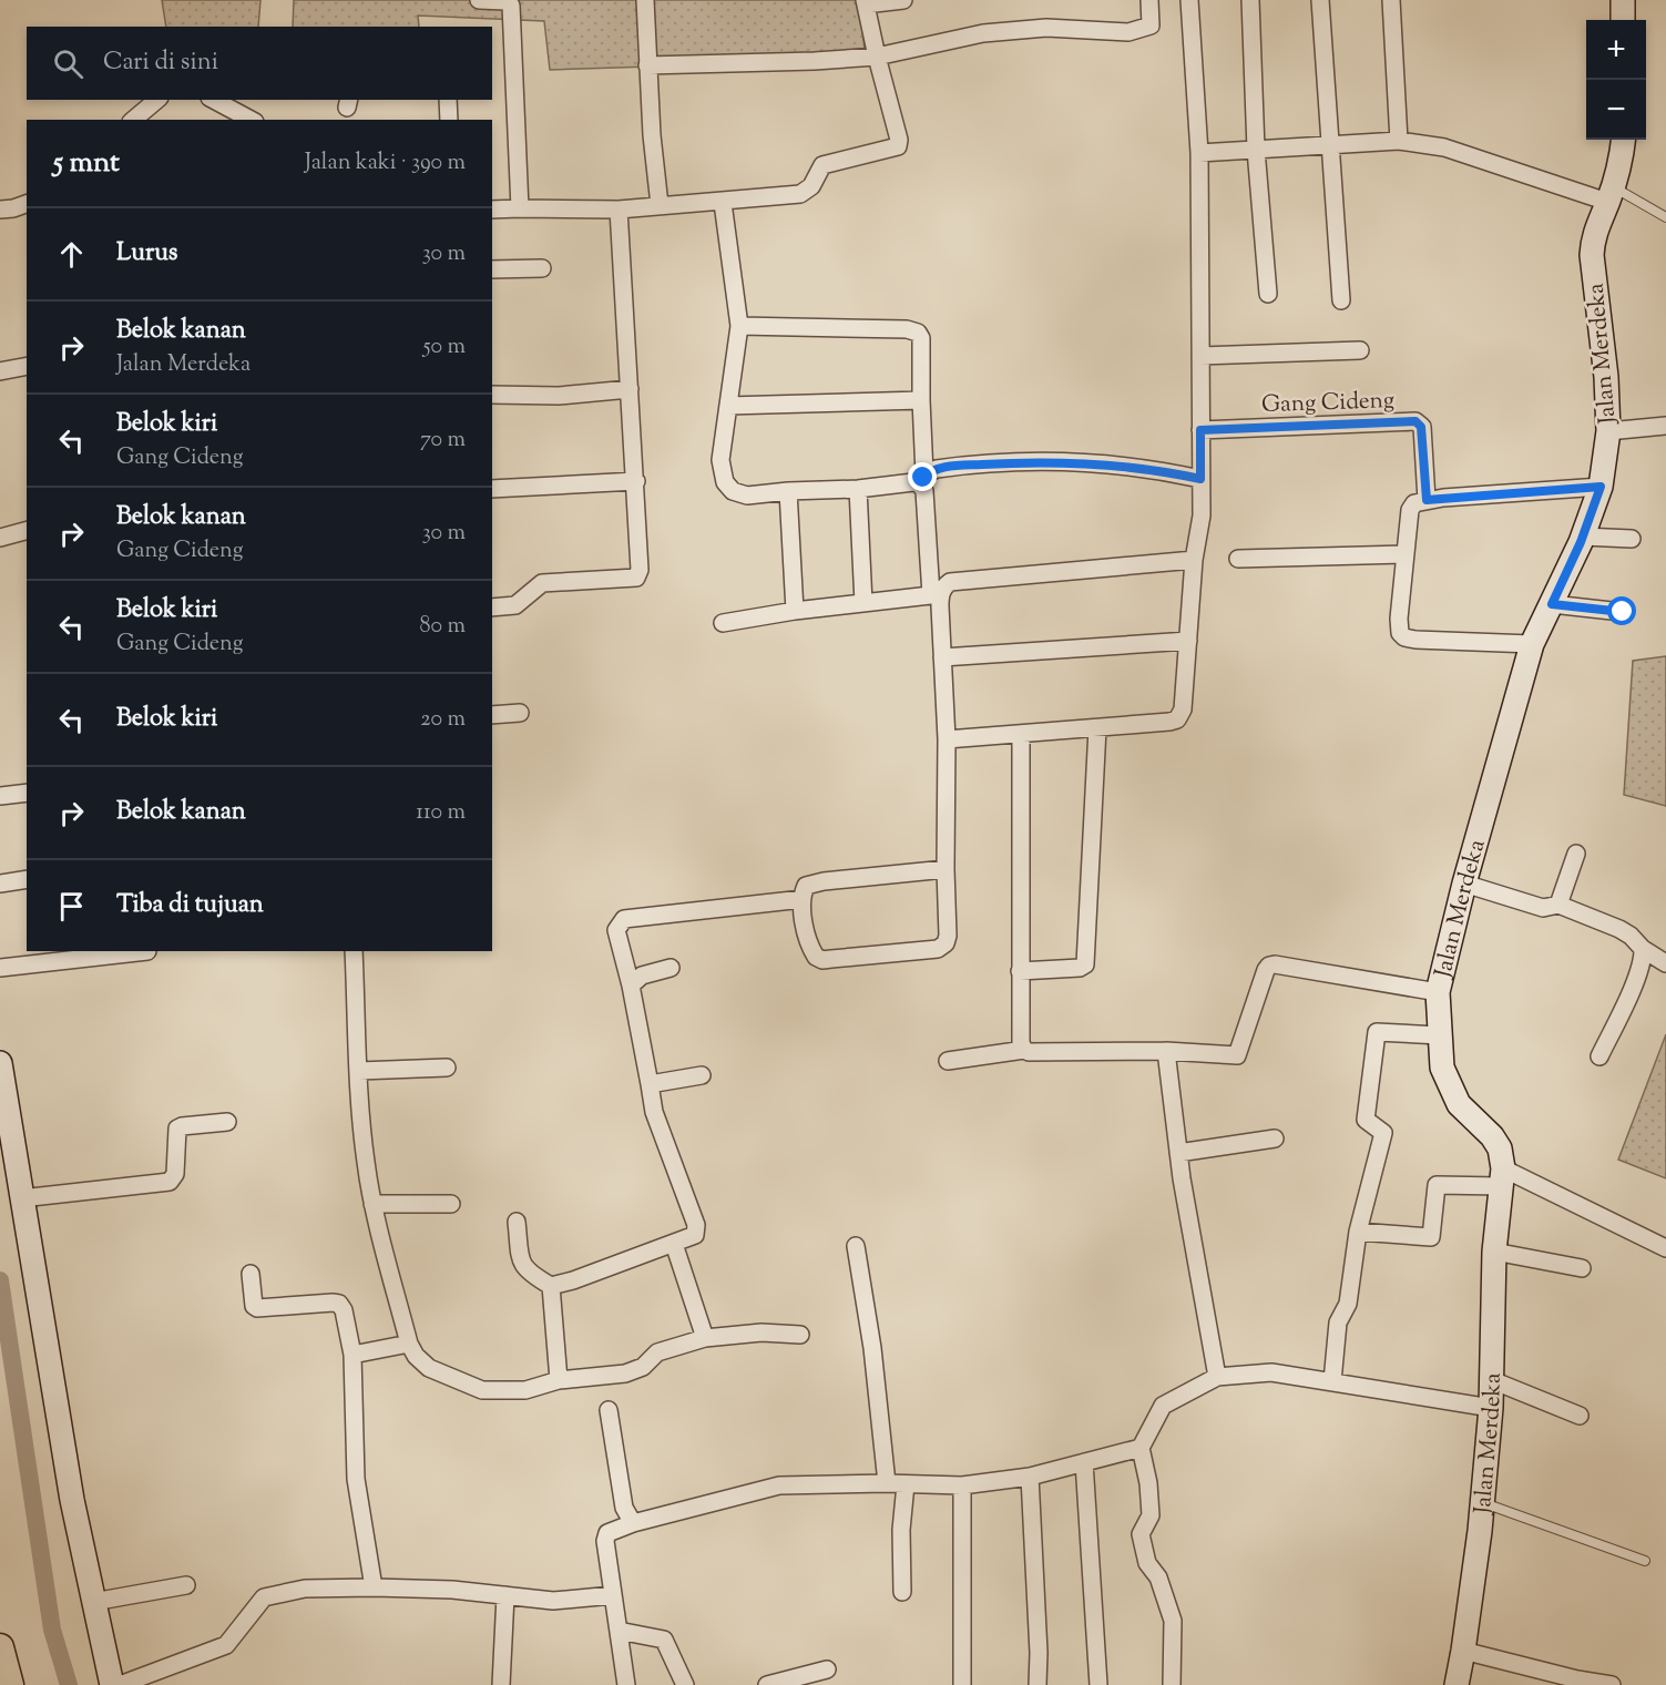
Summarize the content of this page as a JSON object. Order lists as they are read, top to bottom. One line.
{"streets":{"street":["Jalan Merdeka","Gang Cideng"]},"page":{"map_buttons":["+","−"],"search":"Cari di sini","heading":["5 mnt","Jalan kaki · 390 m"],"list":[["Lurus","30 m"],["Belok kanan","Jalan Merdeka","50 m"],["Belok kiri","Gang Cideng","70 m"],["Belok kanan","Gang Cideng","30 m"],["Belok kiri","Gang Cideng","80 m"],["Belok kiri","20 m"],["Belok kanan","110 m"],"Tiba di tujuan"]}}
